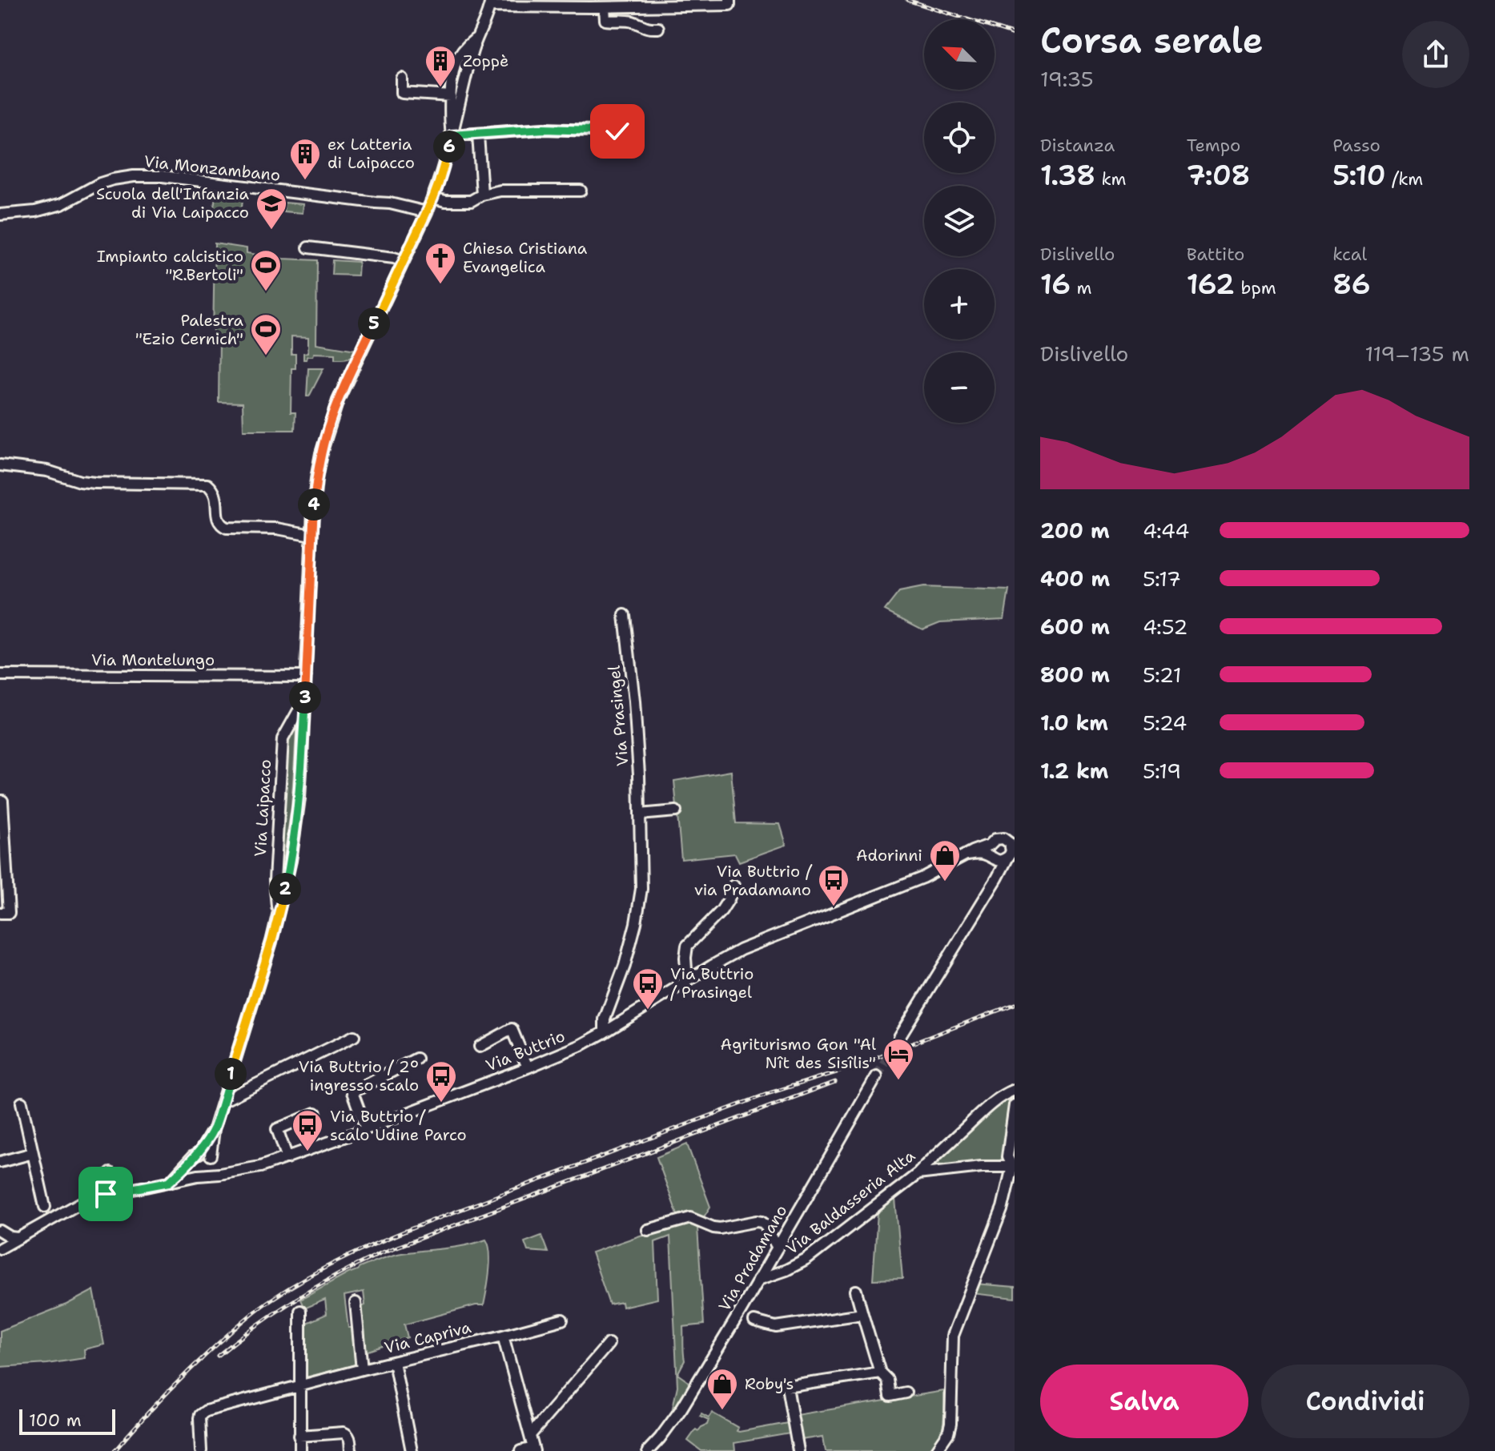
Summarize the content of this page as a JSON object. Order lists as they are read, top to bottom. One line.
{"streets":{"street":["Via Monzambano","Via Montelungo","Via Prasingel","Via Laipacco","Via Buttrio","Via Baldasseria Alta","Via Pradamano","Via Capriva"]},"crossings":[["Via Monzambano","Via Laipacco"],["Via Montelungo","Via Laipacco"],["Via Prasingel","Via Buttrio"],["Via Laipacco","Via Buttrio"],["Via Baldasseria Alta","Via Pradamano"]],"places":{"building":["Zoppè","ex Latteria di Laipacco"],"school or university":["Scuola dell'Infanzia di Via Laipacco"],"church":["Chiesa Cristiana Evangelica"],"sports":["Impianto calcistico \"R.Bertoli\"","Palestra \"Ezio Cernich\""],"shop":["Adorinni","Roby's"],"bus stop":["Via Buttrio / via Pradamano","Via Buttrio / Prasingel","Via Buttrio / 2° ingresso scalo","Via Buttrio / scalo Udine Parco"],"hotel":["Agriturismo Gon \"Al Nît des Sisîlis\""]},"scale_bar":"100 m","north":"top left","page":{"heading":["Corsa serale","19:35"],"map_buttons":["+","−"],"stats":[["Distanza","1.38 km"],["Tempo","7:08"],["Passo","5:10 /km"],["Dislivello","16 m"],["Battito","162 bpm"],["kcal","86"]],"pins":["6","5","4","3","2","1"],"chart":["Dislivello","119–135 m"],"list":[{"name":"200 m","note":"4:44"},{"name":"400 m","note":"5:17"},{"name":"600 m","note":"4:52"},{"name":"800 m","note":"5:21"},{"name":"1.0 km","note":"5:24"},{"name":"1.2 km","note":"5:19"}],"buttons":["Salva","Condividi"],"scale":"100 m"}}
